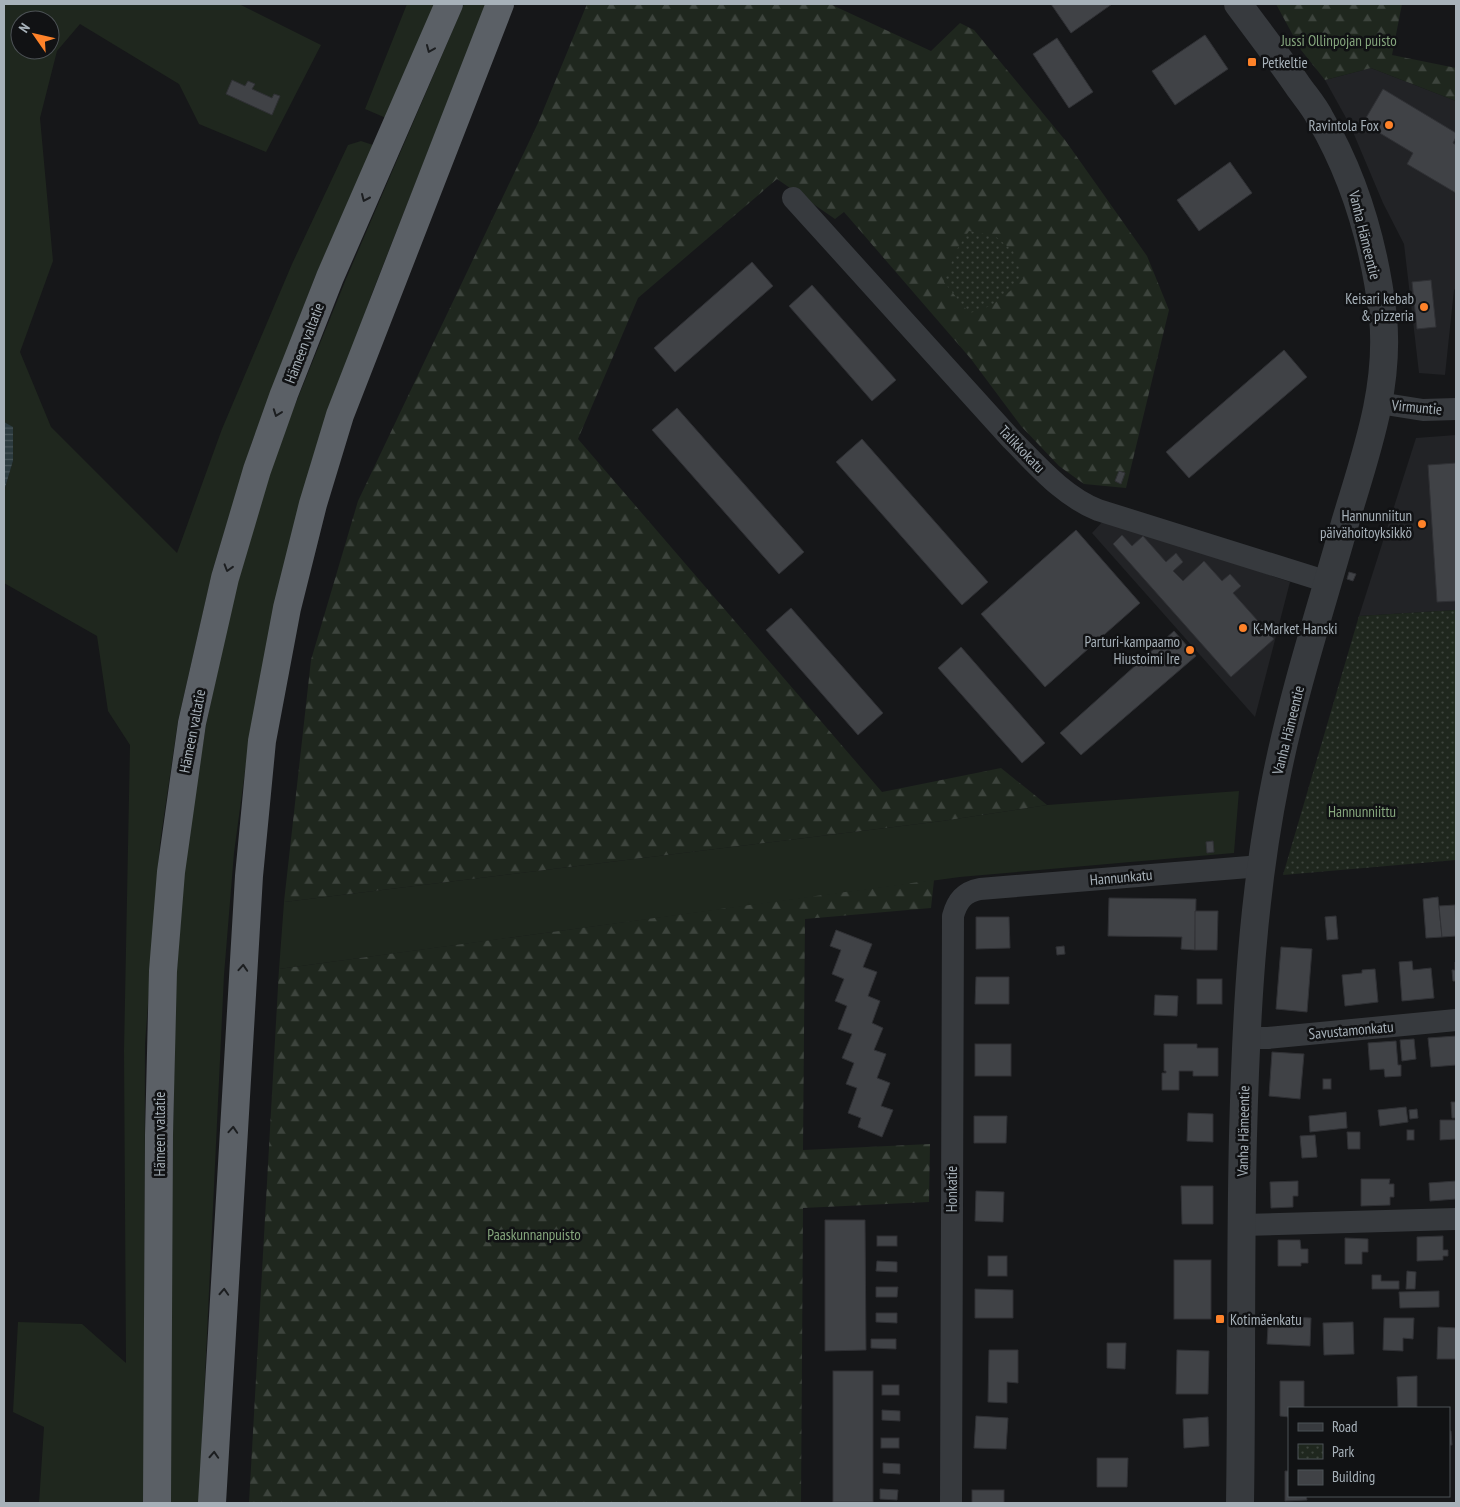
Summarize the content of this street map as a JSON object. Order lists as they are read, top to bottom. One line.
{"streets":{"highway":["Hämeen valtatie"],"street":["Vanha Hämeentie","Virmuntie","Talikkokatu","Hannunkatu","Savustamonkatu","Honkatie"]},"crossings":[["Vanha Hämeentie","Virmuntie"],["Vanha Hämeentie","Talikkokatu"],["Vanha Hämeentie","Hannunkatu"],["Vanha Hämeentie","Savustamonkatu"],["Hannunkatu","Honkatie"]],"parks":["Jussi Ollinpojan puisto","Hannunniittu","Paaskunnanpuisto"],"places":{"transit":["Petkeltie","Kotimäenkatu"],"other":["Ravintola Fox","Keisari kebab & pizzeria","Hannunniitun päivähoitoyksikkö","K-Market Hanski","Parturi-kampaamo Hiustoimi Ire"]},"legend":["Road","Park","Building"],"north":"top left"}
